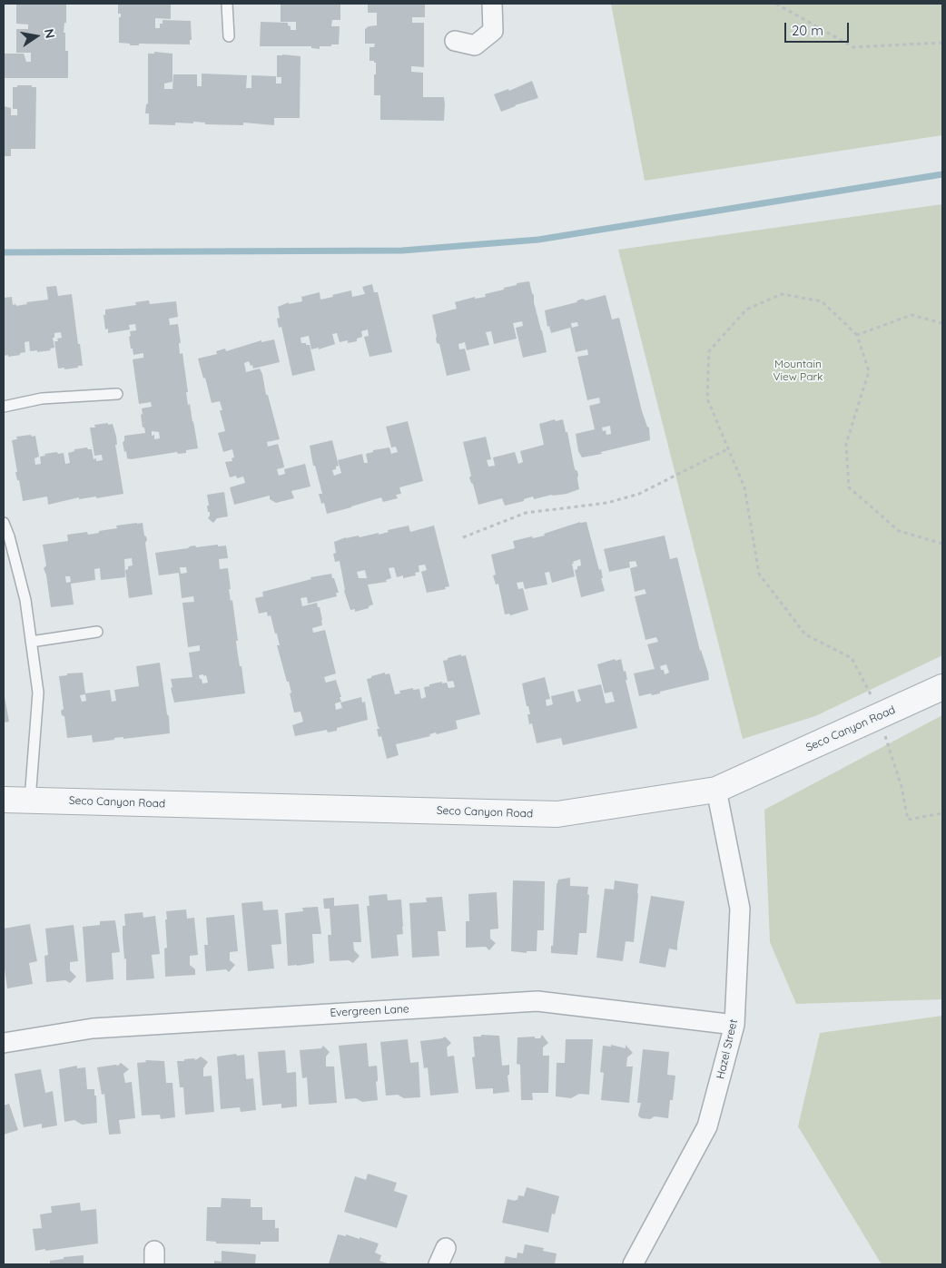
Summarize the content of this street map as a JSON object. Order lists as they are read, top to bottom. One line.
{"streets":{"street":["Seco Canyon Road","Evergreen Lane","Hazel Street"]},"crossings":[["Seco Canyon Road","Hazel Street"],["Evergreen Lane","Hazel Street"]],"parks":["Mountain View Park"],"scale_bar":"20 m","north":"right"}
